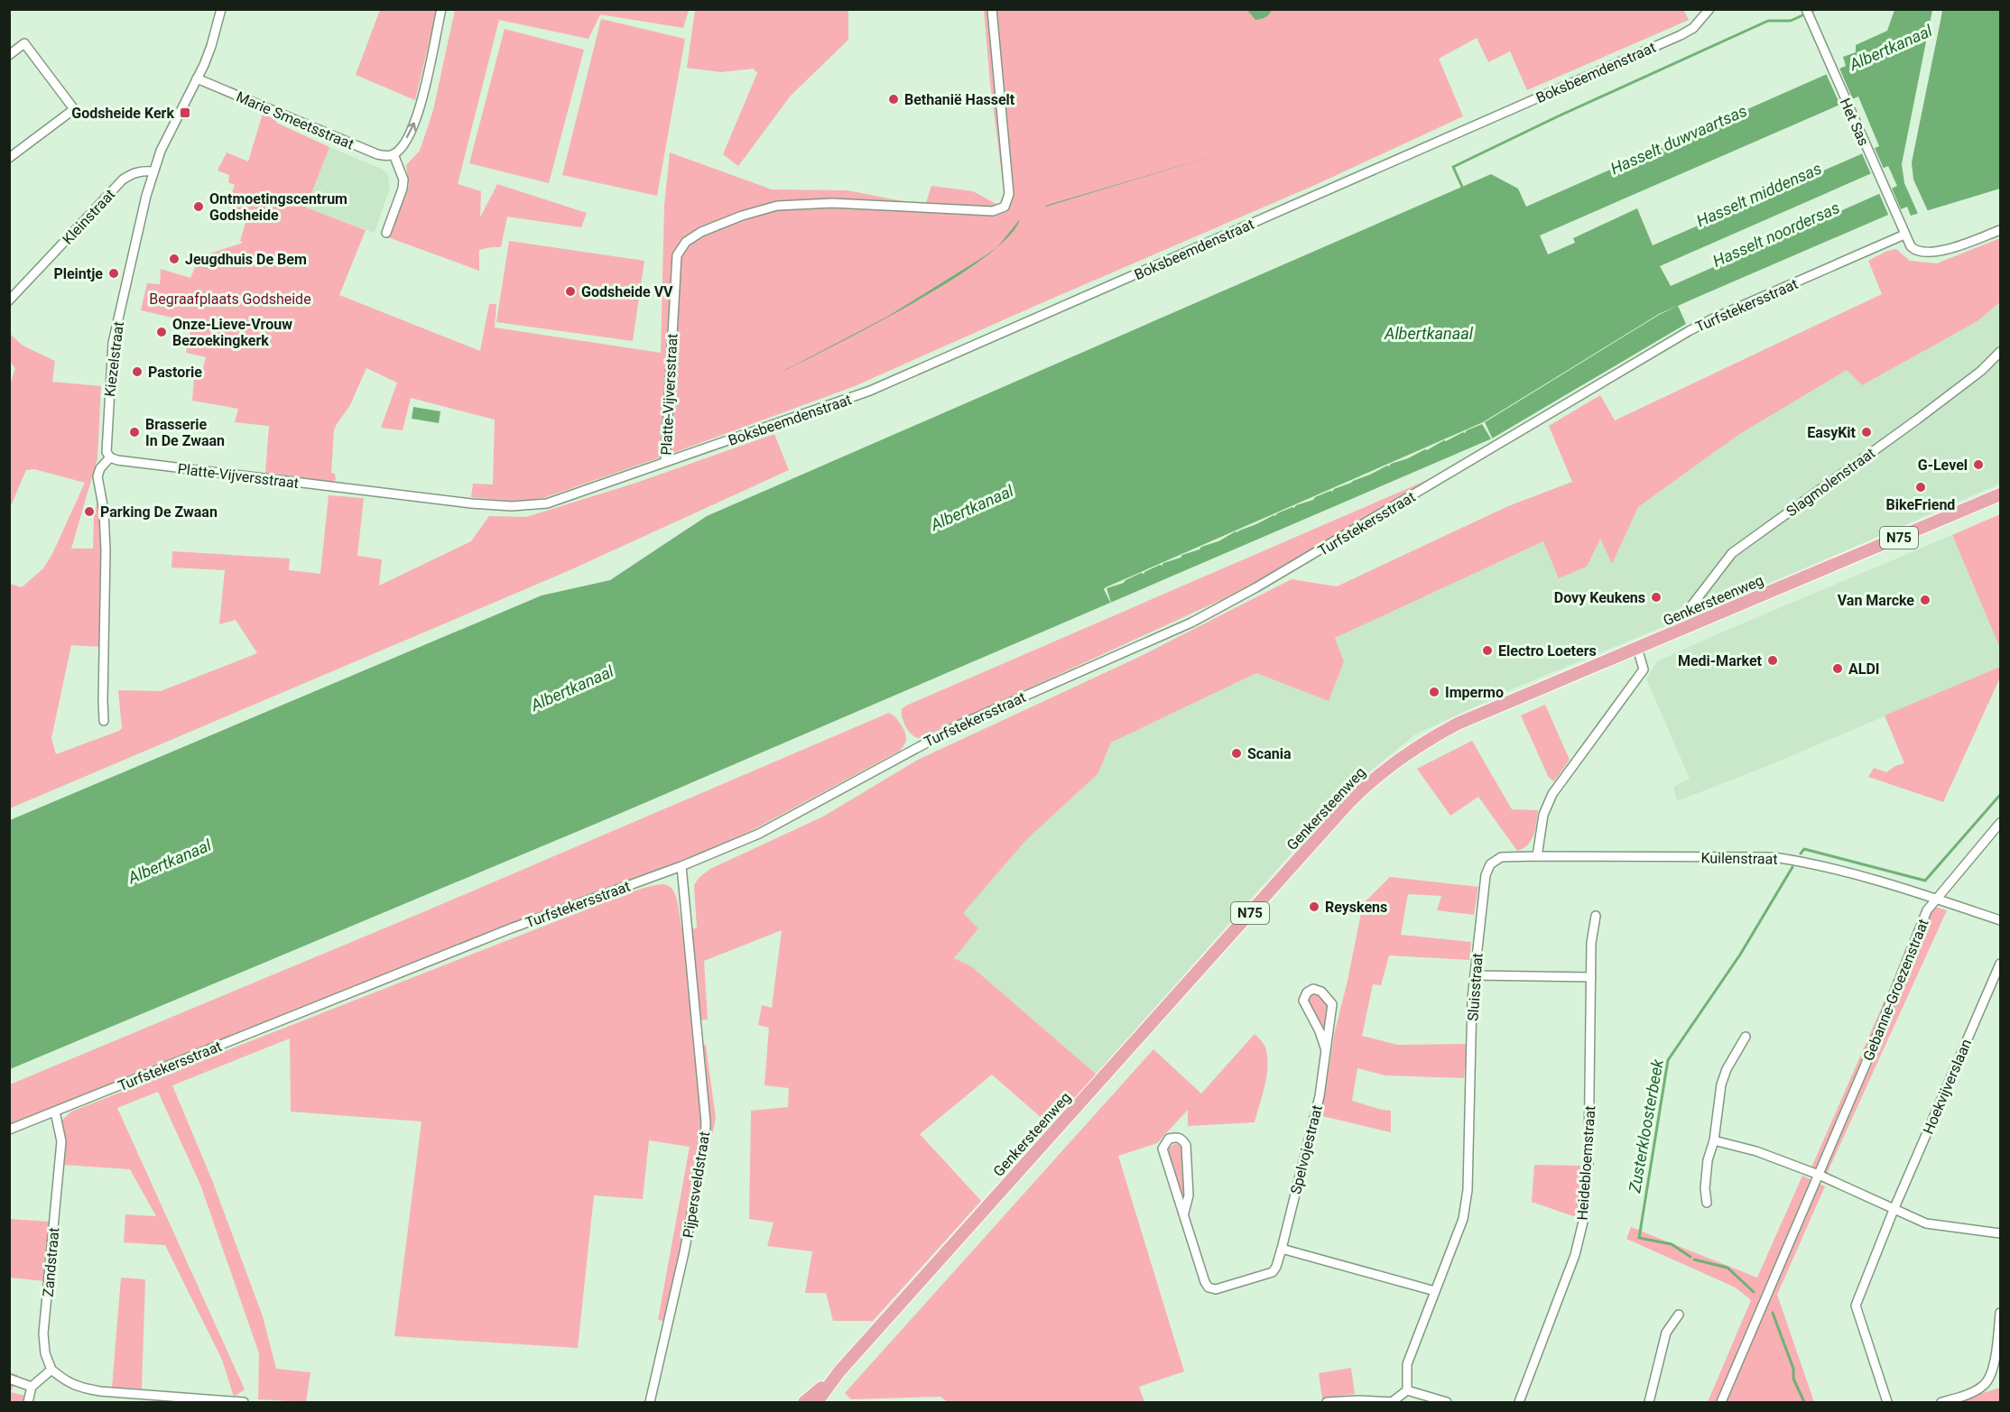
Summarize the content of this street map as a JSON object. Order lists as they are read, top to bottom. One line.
{"streets":{"main road":["N75","Genkersteenweg"],"street":["Boksbeemdenstraat","Marie Smeetsstraat","Het Sas","Kleinstraat","Turfstekersstraat","Kiezelstraat","Platte-Vijversstraat","Slagmolenstraat","Kuilenstraat","Sluisstraat","Gebanne-Groezenstraat","Hoekvijverslaan","Spelvojestraat","Heidebloemstraat","Pijpersveldstraat","Zandstraat"]},"crossings":[["Boksbeemdenstraat","Platte-Vijversstraat"],["Marie Smeetsstraat","Kiezelstraat"],["Het Sas","Turfstekersstraat"],["Kleinstraat","Kiezelstraat"],["Turfstekersstraat","Pijpersveldstraat"],["Turfstekersstraat","Zandstraat"],["Kiezelstraat","Platte-Vijversstraat"],["Slagmolenstraat","Genkersteenweg"],["Kuilenstraat","Sluisstraat"],["Kuilenstraat","Gebanne-Groezenstraat"]],"water":["Albertkanaal","Hasselt duwvaartsas","Hasselt middensas","Hasselt noordersas","Zusterkloosterbeek"],"parks":["Begraafplaats Godsheide"],"places":{"other":["Bethanië Hasselt","Ontmoetingscentrum Godsheide","Jeugdhuis De Bem","Pleintje","Godsheide VV","Onze-Lieve-Vrouw Bezoekingkerk","Pastorie","Brasserie In De Zwaan","EasyKit","G-Level","BikeFriend","Parking De Zwaan","Dovy Keukens","Van Marcke","Electro Loeters","Medi-Market","ALDI","Impermo","Scania","Reyskens"],"transit":["Godsheide Kerk"]}}
